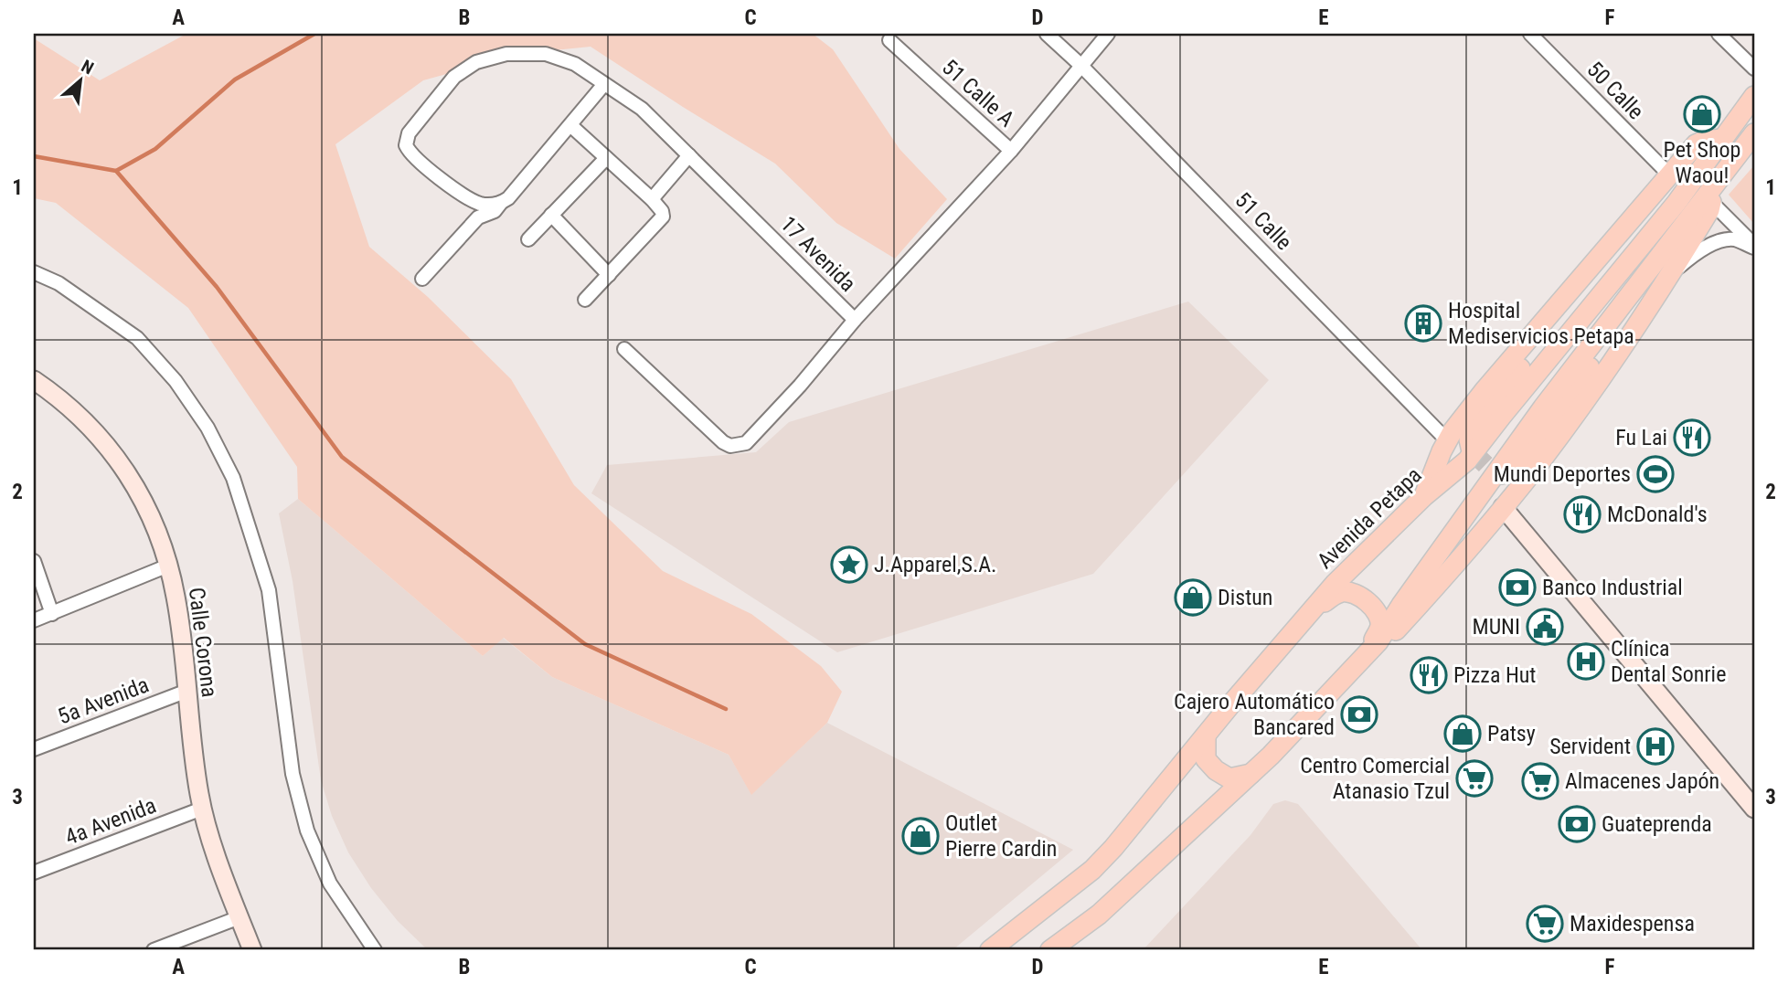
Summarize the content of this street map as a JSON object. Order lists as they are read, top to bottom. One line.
{"streets":{"main road":["Avenida Petapa"],"street":["50 Calle","51 Calle A","51 Calle","17 Avenida","Calle Corona","5a Avenida","4a Avenida"]},"crossings":[["51 Calle A","17 Avenida"],["51 Calle","17 Avenida"],["Calle Corona","5a Avenida"],["Calle Corona","4a Avenida"]],"places":{"shop":["Pet Shop Waou!","Distun","Patsy","Outlet Pierre Cardin"],"building":["Hospital Mediservicios Petapa"],"restaurant":["Fu Lai","McDonald's","Pizza Hut"],"sports":["Mundi Deportes"],"place":["J.Apparel,S.A."],"bank":["Banco Industrial","Cajero Automático Bancared","Guateprenda"],"public building":["MUNI"],"hospital":["Clínica Dental Sonrie","Servident"],"supermarket":["Centro Comercial Atanasio Tzul","Almacenes Japón","Maxidespensa"]},"north":"top right","grid":{"columns":["A","B","C","D","E","F"],"rows":["1","2","3"]}}
